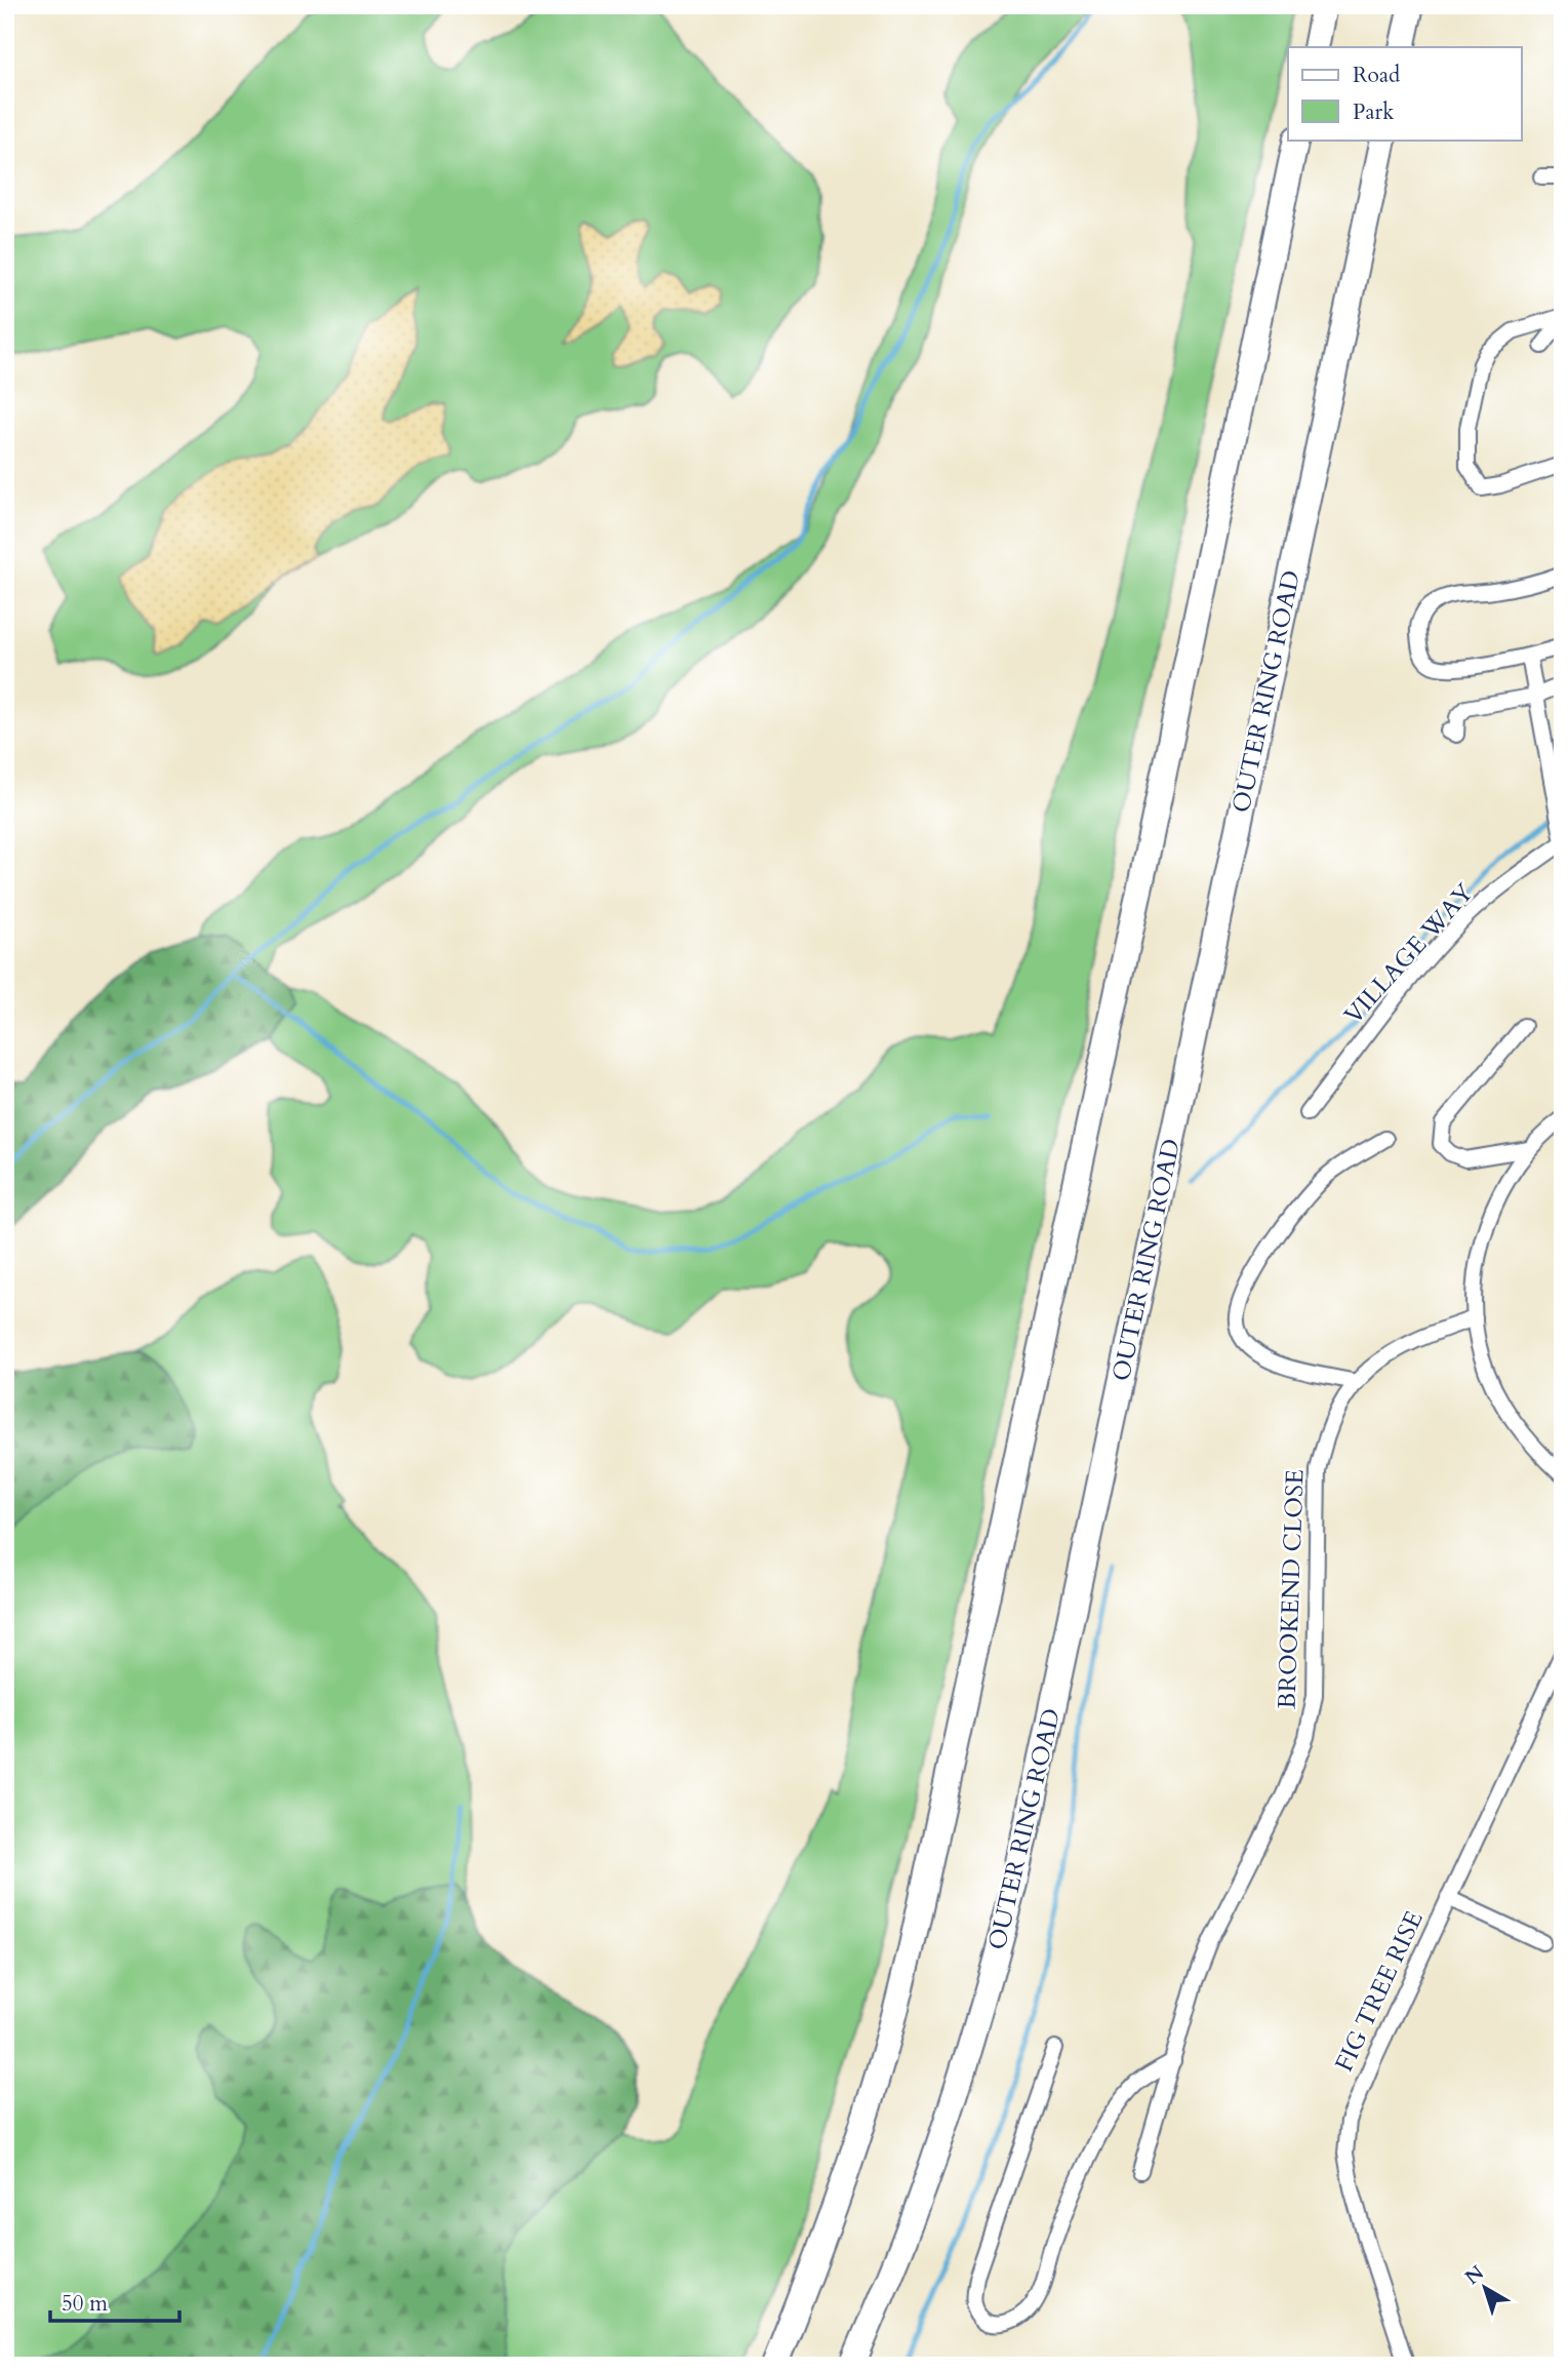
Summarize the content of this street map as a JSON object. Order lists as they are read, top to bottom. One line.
{"streets":{"highway":["OUTER RING ROAD"],"street":["VILLAGE WAY","BROOKEND CLOSE","FIG TREE RISE"]},"legend":["Road","Park"],"scale_bar":"50 m","north":"top left"}
